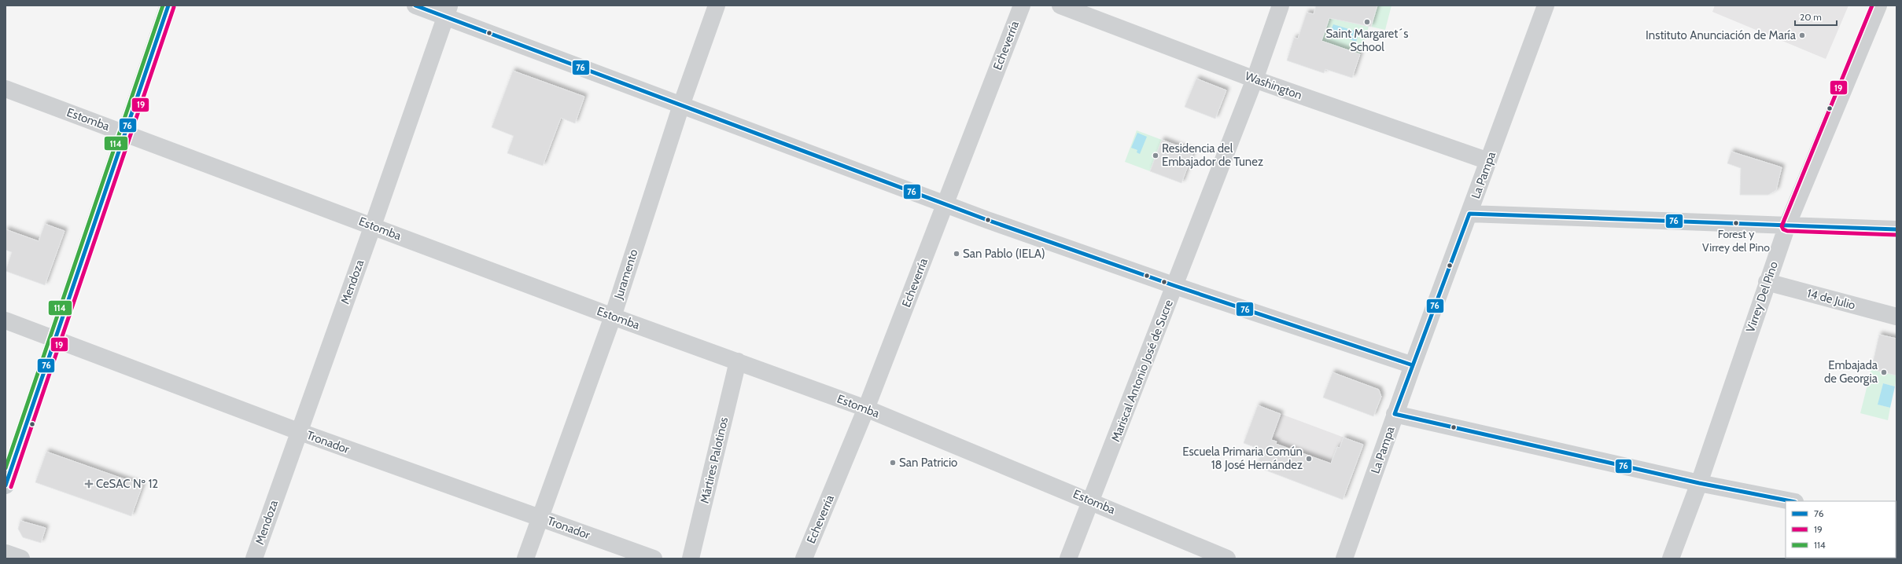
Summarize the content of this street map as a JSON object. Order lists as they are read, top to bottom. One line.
{"streets":{"street":["Echeverría","Washington","Estomba","La Pampa","Juramento","Mendoza","Virrey Del Pino","14 de Julio","Mariscal Antonio José de Sucre","Tronador","Mártires Palotinos"]},"crossings":[["Echeverría","Estomba"],["Washington","La Pampa"],["Washington","Mariscal Antonio José de Sucre"],["Estomba","Juramento"],["Estomba","Mendoza"],["Estomba","Mariscal Antonio José de Sucre"],["Estomba","Mártires Palotinos"],["Juramento","Tronador"],["Mendoza","Tronador"],["Virrey Del Pino","14 de Julio"]],"places":{"other":["Saint Margaret´s School","Instituto Anunciación de María","Residencia del Embajador de Tunez","Forest y Virrey del Pino","San Pablo (IELA)","Embajada de Georgia","Escuela Primaria Común 18 José Hernández","San Patricio"],"health":["CeSAC Nº 12"]},"lines":["transit line 76","transit line 19","transit line 114"],"legend":["76","19","114"],"scale_bar":"20 m"}
